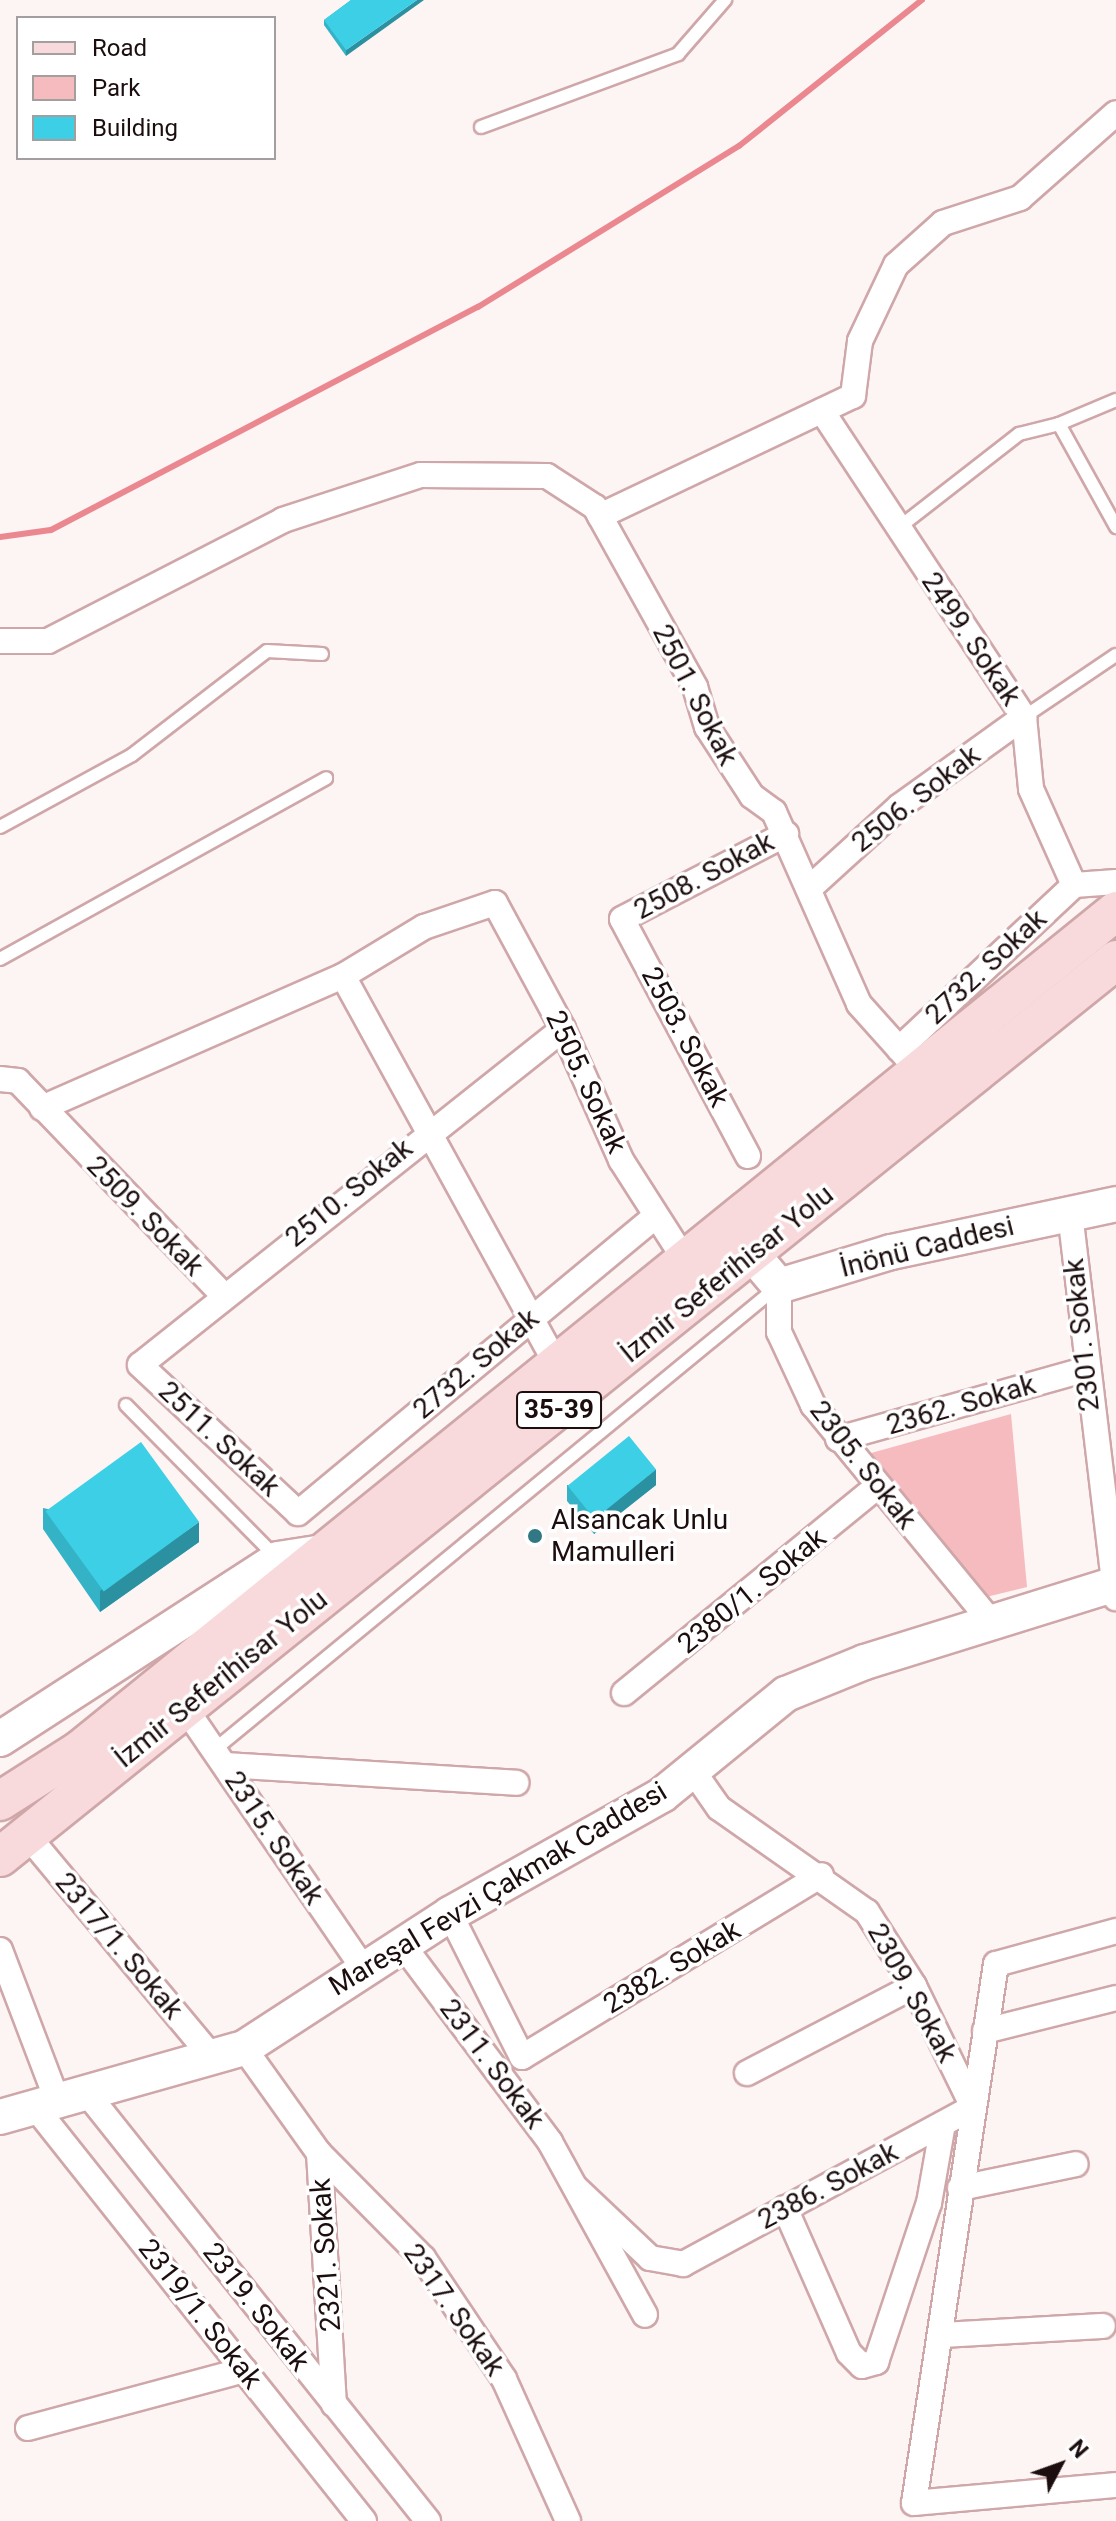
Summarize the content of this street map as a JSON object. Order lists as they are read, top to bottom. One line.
{"streets":{"main road":["İzmir Seferihisar Yolu","35-39"],"street":["2499. Sokak","2501. Sokak","2506. Sokak","2508. Sokak","2732. Sokak","2503. Sokak","2505. Sokak","2510. Sokak","2509. Sokak","İnönü Caddesi","2301. Sokak","2362. Sokak","2511. Sokak","2305. Sokak","2380/1. Sokak","2315. Sokak","Mareşal Fevzi Çakmak Caddesi","2317/1. Sokak","2382. Sokak","2309. Sokak","2311. Sokak","2386. Sokak","2321. Sokak","2319. Sokak","2317. Sokak","2319/1. Sokak"]},"crossings":[["2499. Sokak","2506. Sokak"],["2499. Sokak","2732. Sokak"],["2501. Sokak","2506. Sokak"],["2501. Sokak","2508. Sokak"],["2501. Sokak","2732. Sokak"],["2501. Sokak","İzmir Seferihisar Yolu"],["2508. Sokak","2503. Sokak"],["2732. Sokak","2505. Sokak"],["2732. Sokak","İzmir Seferihisar Yolu"],["2732. Sokak","2511. Sokak"],["2505. Sokak","2510. Sokak"],["2505. Sokak","İzmir Seferihisar Yolu"],["2510. Sokak","2509. Sokak"],["2510. Sokak","2511. Sokak"],["İnönü Caddesi","2301. Sokak"],["İnönü Caddesi","2305. Sokak"],["İzmir Seferihisar Yolu","2315. Sokak"],["İzmir Seferihisar Yolu","2317/1. Sokak"],["2301. Sokak","2362. Sokak"],["2301. Sokak","Mareşal Fevzi Çakmak Caddesi"],["2362. Sokak","2305. Sokak"],["2305. Sokak","2380/1. Sokak"],["2305. Sokak","Mareşal Fevzi Çakmak Caddesi"],["2315. Sokak","Mareşal Fevzi Çakmak Caddesi"],["Mareşal Fevzi Çakmak Caddesi","2317/1. Sokak"],["Mareşal Fevzi Çakmak Caddesi","2309. Sokak"],["Mareşal Fevzi Çakmak Caddesi","2311. Sokak"],["Mareşal Fevzi Çakmak Caddesi","2319. Sokak"],["Mareşal Fevzi Çakmak Caddesi","2317. Sokak"],["Mareşal Fevzi Çakmak Caddesi","2319/1. Sokak"],["2317/1. Sokak","2317. Sokak"],["2382. Sokak","2309. Sokak"],["2382. Sokak","2311. Sokak"],["2309. Sokak","2386. Sokak"],["2311. Sokak","2386. Sokak"],["2321. Sokak","2319. Sokak"],["2321. Sokak","2317. Sokak"],["2319. Sokak","2319/1. Sokak"]],"places":["Alsancak Unlu Mamulleri"],"legend":["Road","Park","Building"],"north":"top right"}
